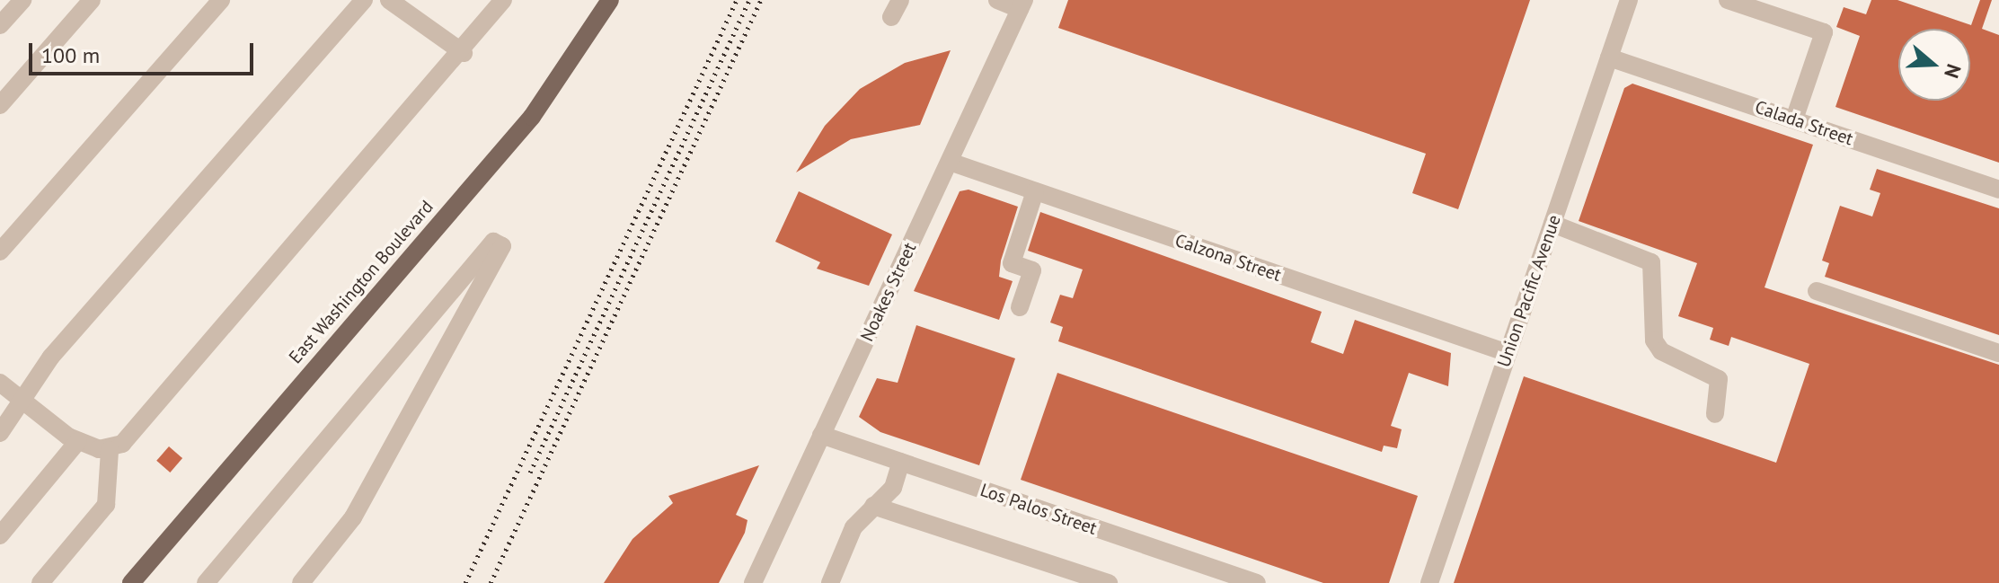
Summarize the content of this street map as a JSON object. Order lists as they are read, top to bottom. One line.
{"streets":{"main road":["East Washington Boulevard"],"street":["Calada Street","Calzona Street","Union Pacific Avenue","Noakes Street","Los Palos Street"]},"crossings":[["Calada Street","Union Pacific Avenue"],["Calzona Street","Union Pacific Avenue"],["Calzona Street","Noakes Street"],["Noakes Street","Los Palos Street"]],"scale_bar":"100 m","north":"right"}
